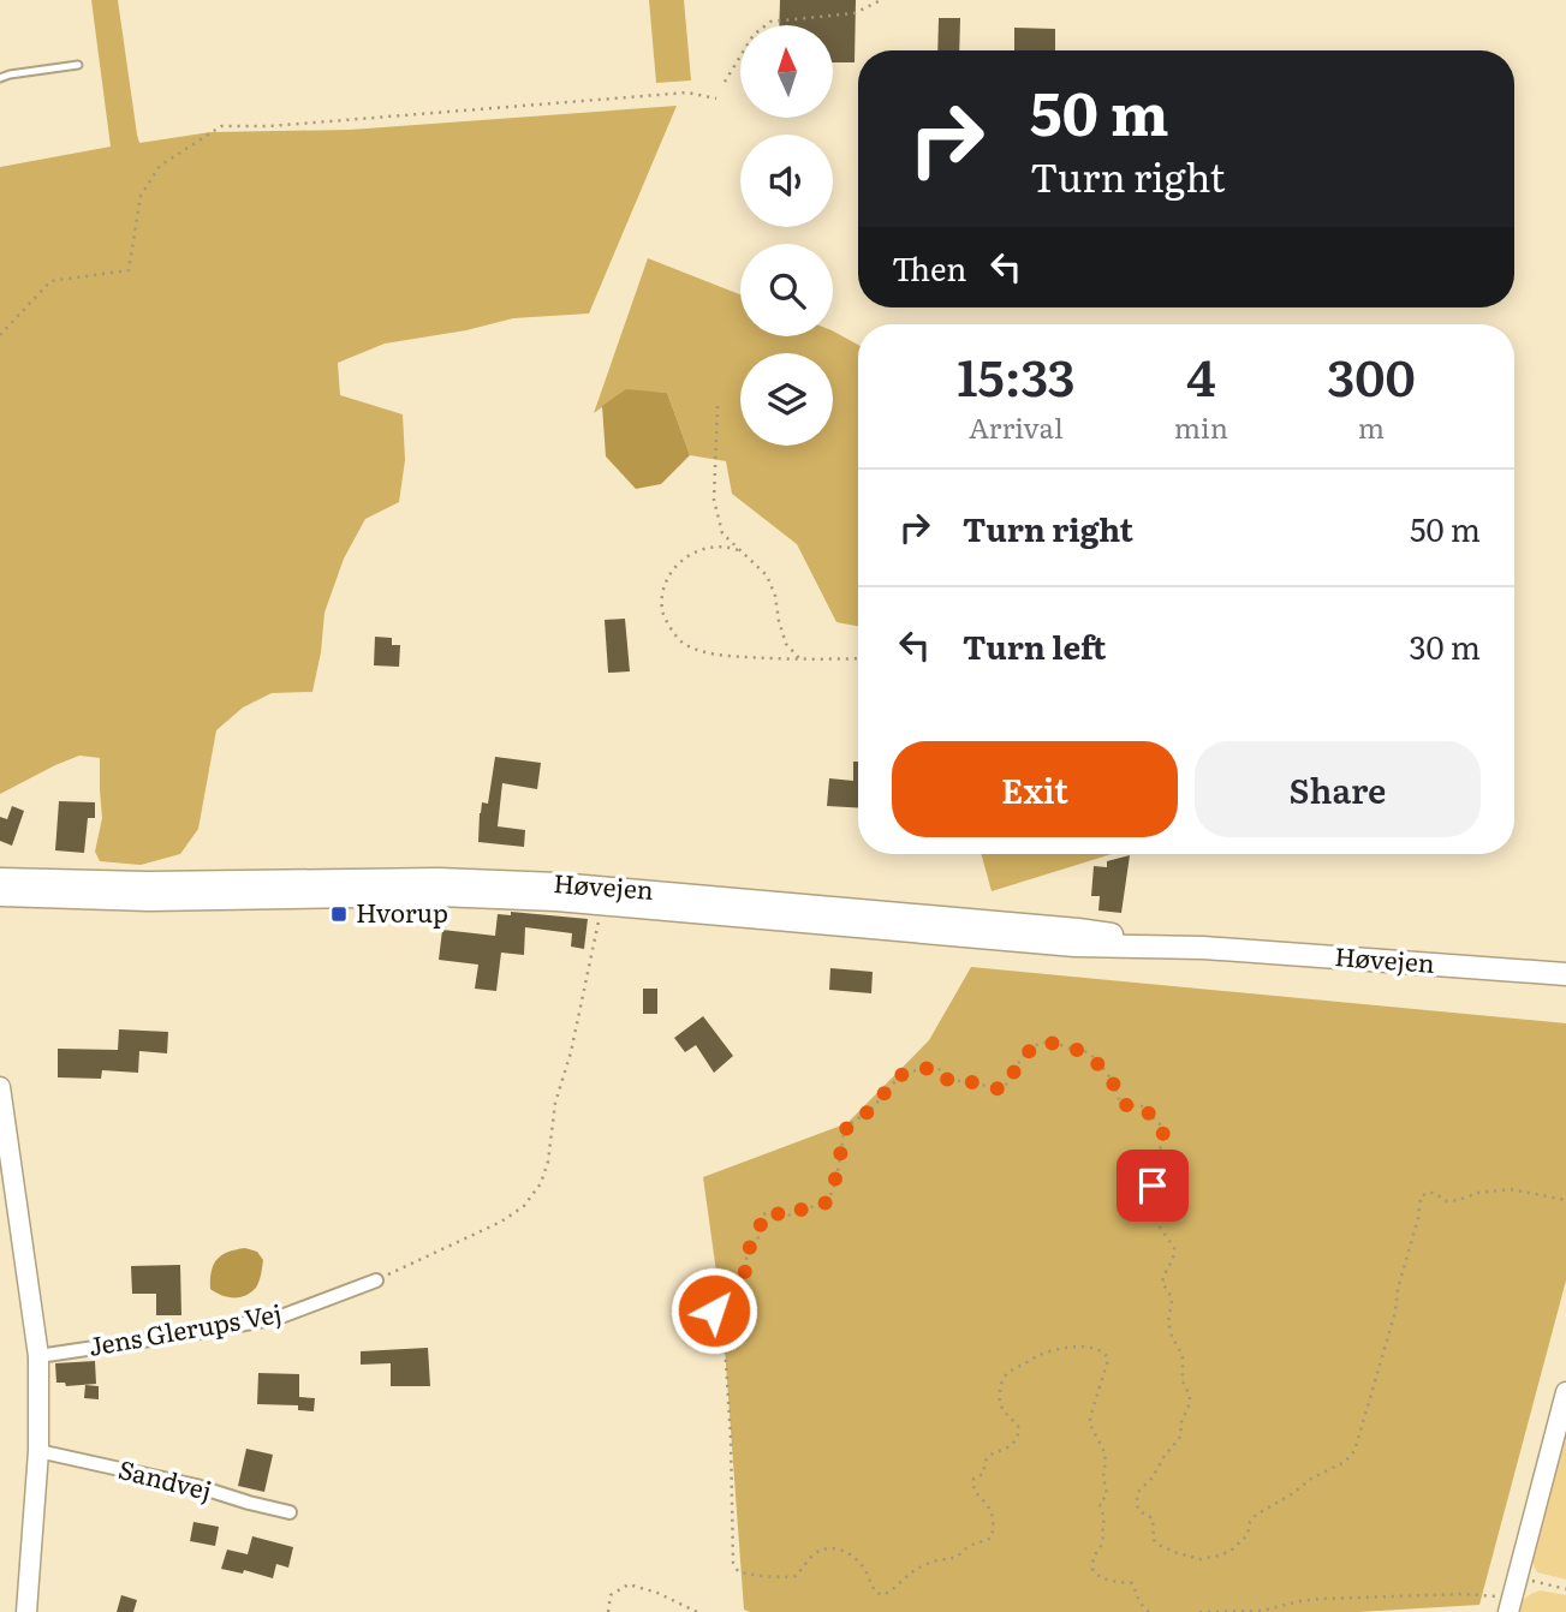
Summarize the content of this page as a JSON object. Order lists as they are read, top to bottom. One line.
{"streets":{"main road":["Høvejen"],"street":["Jens Glerups Vej","Sandvej"]},"places":{"transit":["Hvorup"]},"north":"top","page":{"turn":["50 m","Turn right"],"then":"Then","eta":["15:33","Arrival","4","min","300","m"],"list":[{"name":"Turn right","value":"50 m"},{"name":"Turn left","value":"30 m"}],"buttons":["Exit","Share"]}}
